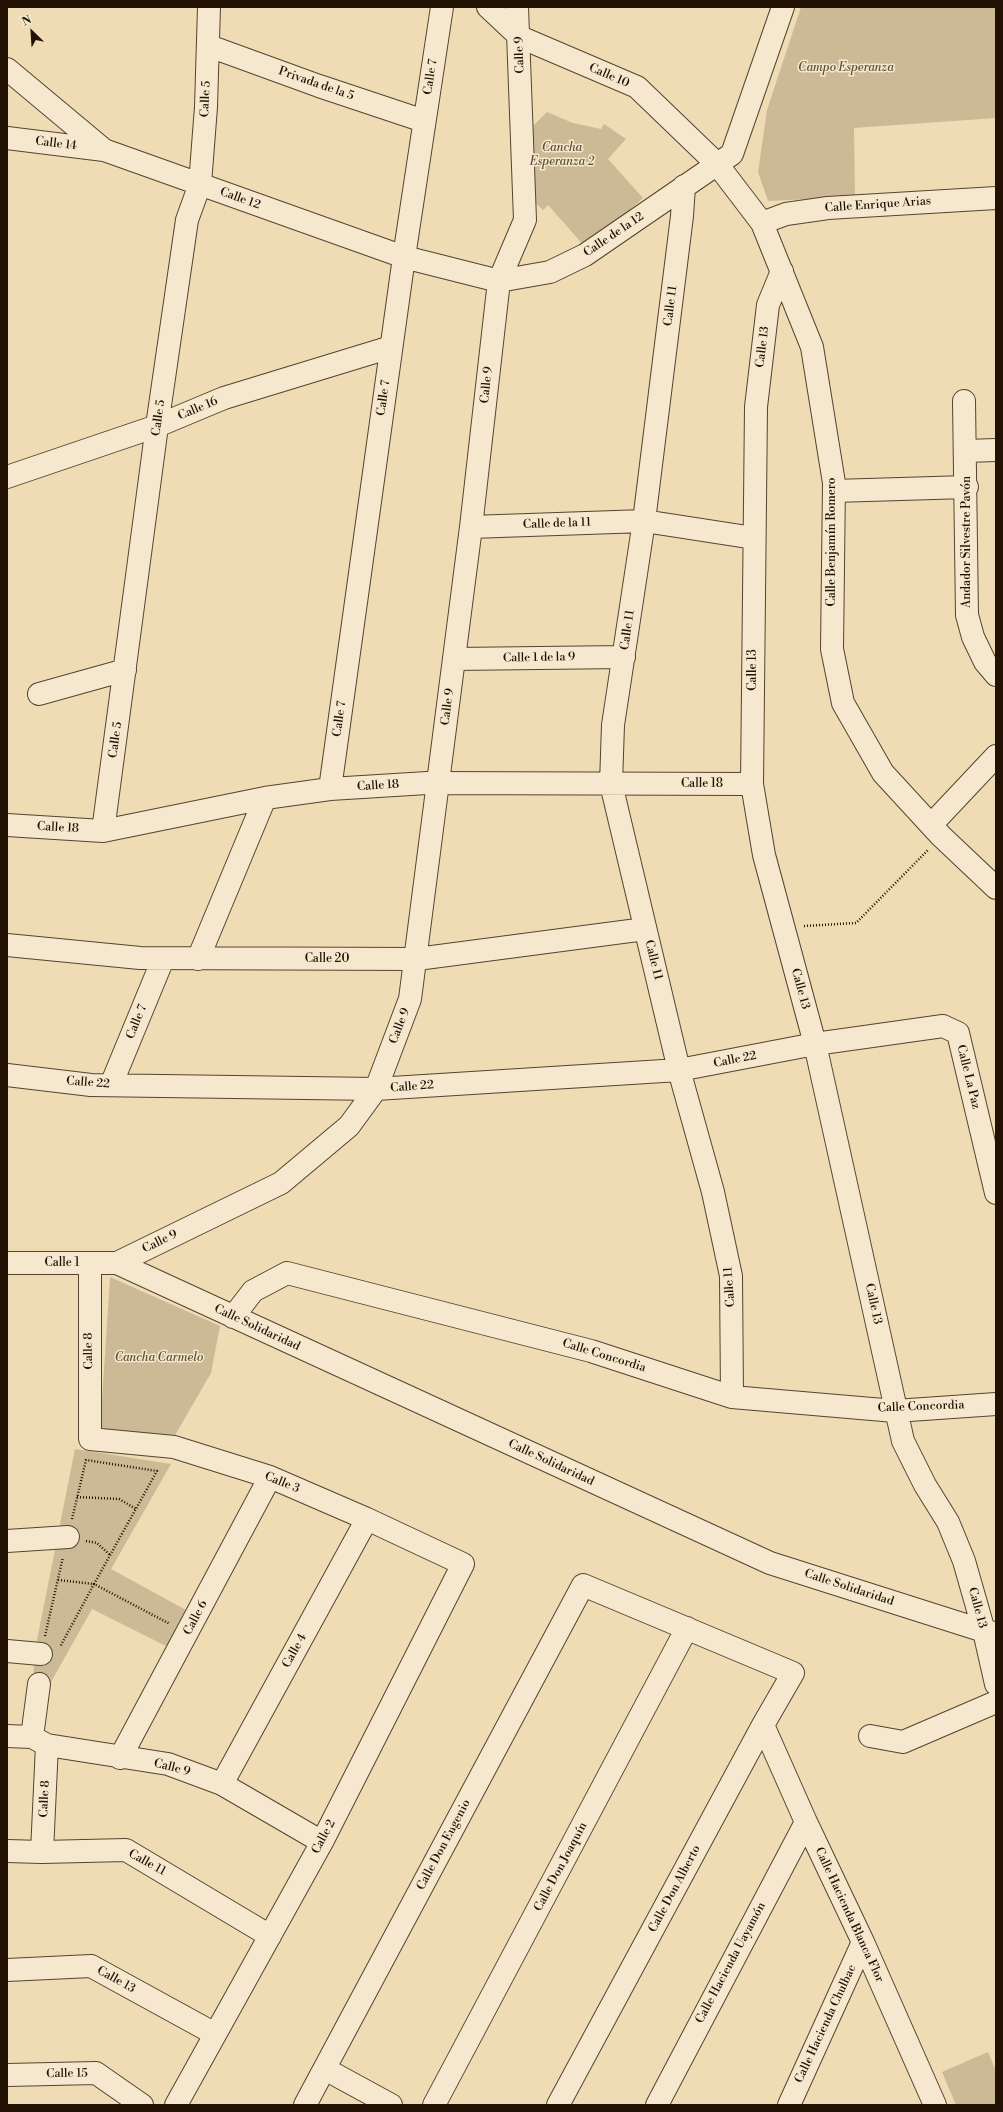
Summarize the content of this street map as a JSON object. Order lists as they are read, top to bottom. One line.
{"streets":{"street":["Calle 9","Calle 10","Calle 7","Privada de la 5","Calle 5","Calle 14","Calle 12","Calle Enrique Arias","Calle de la 12","Calle 11","Calle 13","Calle 16","Calle de la 11","Calle Benjamín Romero","Andador Silvestre Pavón","Calle 1 de la 9","Calle 18","Calle 20","Calle 22","Calle La Paz","Calle 1","Calle Solidaridad","Calle 8","Calle Concordia","Calle 3","Calle 6","Calle 4","Calle 2","Calle Don Eugenio","Calle Don Joaquín","Calle Don Alberto","Calle Hacienda Blanca Flor","Calle Hacienda Uayamón","Calle Hacienda Chulbac","Calle 15"]},"crossings":[["Calle 9","Calle 10"],["Calle 9","Calle 12"],["Calle 9","Calle de la 12"],["Calle 9","Calle de la 11"],["Calle 9","Calle 1 de la 9"],["Calle 9","Calle 18"],["Calle 9","Calle 20"],["Calle 9","Calle 22"],["Calle 9","Calle 1"],["Calle 9","Calle Solidaridad"],["Calle 9","Calle 8"],["Calle 9","Calle 6"],["Calle 9","Calle 4"],["Calle 9","Calle 2"],["Calle 10","Calle de la 12"],["Calle 10","Calle Benjamín Romero"],["Calle 7","Privada de la 5"],["Calle 7","Calle 12"],["Calle 7","Calle 16"],["Calle 7","Calle 18"],["Calle 7","Calle 20"],["Calle 7","Calle 22"],["Privada de la 5","Calle 5"],["Calle 5","Calle 12"],["Calle 5","Calle 16"],["Calle 5","Calle 18"],["Calle 14","Calle 12"],["Calle 12","Calle de la 12"],["Calle Enrique Arias","Calle Benjamín Romero"],["Calle de la 12","Calle 11"],["Calle de la 12","Calle Benjamín Romero"],["Calle 11","Calle de la 11"],["Calle 11","Calle 1 de la 9"],["Calle 11","Calle 18"],["Calle 11","Calle 20"],["Calle 11","Calle 22"],["Calle 11","Calle 8"],["Calle 11","Calle Concordia"],["Calle 11","Calle 2"],["Calle 13","Calle Benjamín Romero"],["Calle 13","Calle 18"],["Calle 13","Calle 22"],["Calle 13","Calle La Paz"],["Calle 13","Calle Solidaridad"],["Calle 13","Calle Concordia"],["Calle 13","Calle 2"],["Calle 22","Calle La Paz"],["Calle 1","Calle Solidaridad"],["Calle 1","Calle 8"],["Calle Solidaridad","Calle Concordia"],["Calle 8","Calle 3"],["Calle 3","Calle 6"],["Calle 3","Calle 4"],["Calle 3","Calle 2"],["Calle Don Eugenio","Calle Don Joaquín"],["Calle Don Eugenio","Calle Don Alberto"],["Calle Don Joaquín","Calle Don Alberto"],["Calle Don Alberto","Calle Hacienda Blanca Flor"],["Calle Hacienda Blanca Flor","Calle Hacienda Uayamón"],["Calle Hacienda Blanca Flor","Calle Hacienda Chulbac"]],"parks":["Campo Esperanza","Cancha Esperanza 2","Cancha Carmelo"],"north":"top left"}
